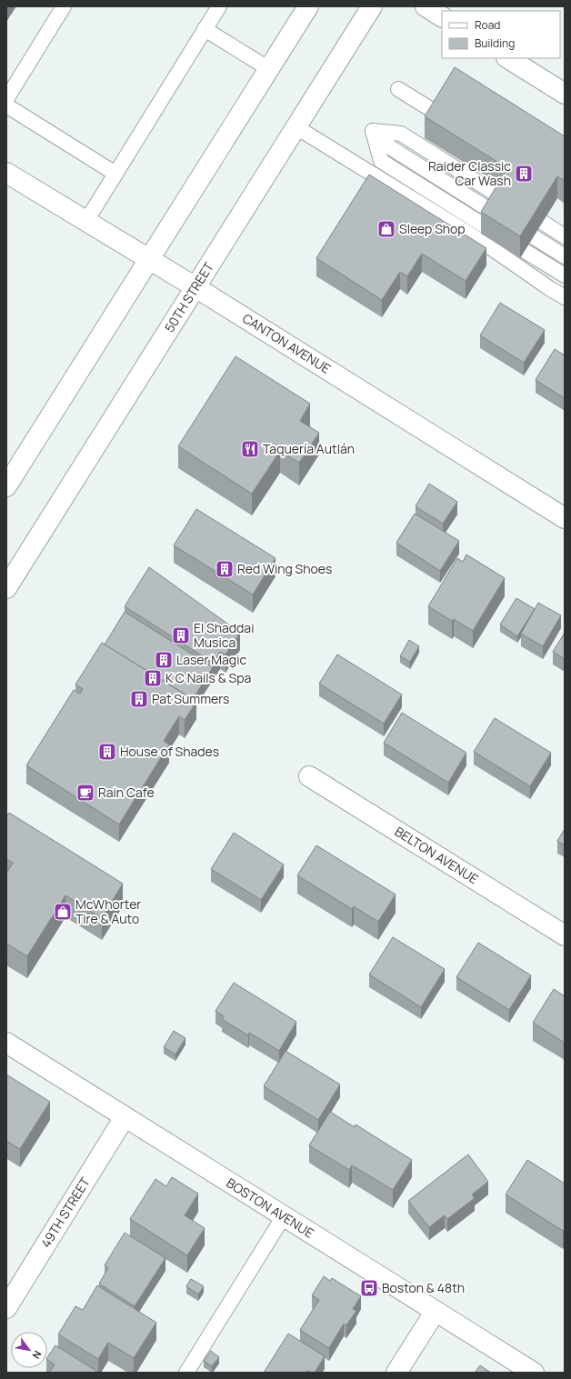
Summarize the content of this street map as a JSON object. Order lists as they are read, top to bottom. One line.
{"streets":{"street":["50TH STREET","CANTON AVENUE","BELTON AVENUE","BOSTON AVENUE","49TH STREET"]},"crossings":[["50TH STREET","CANTON AVENUE"],["BOSTON AVENUE","49TH STREET"]],"places":{"building":["Raider Classic Car Wash","Red Wing Shoes","El Shaddai Musica","Laser Magic","K C Nails & Spa","Pat Summers","House of Shades"],"shop":["Sleep Shop","McWhorter Tire & Auto"],"restaurant":["Taquería Autlán"],"cafe":["Rain Cafe"],"bus stop":["Boston & 48th"]},"legend":["Road","Building"],"north":"bottom right"}
